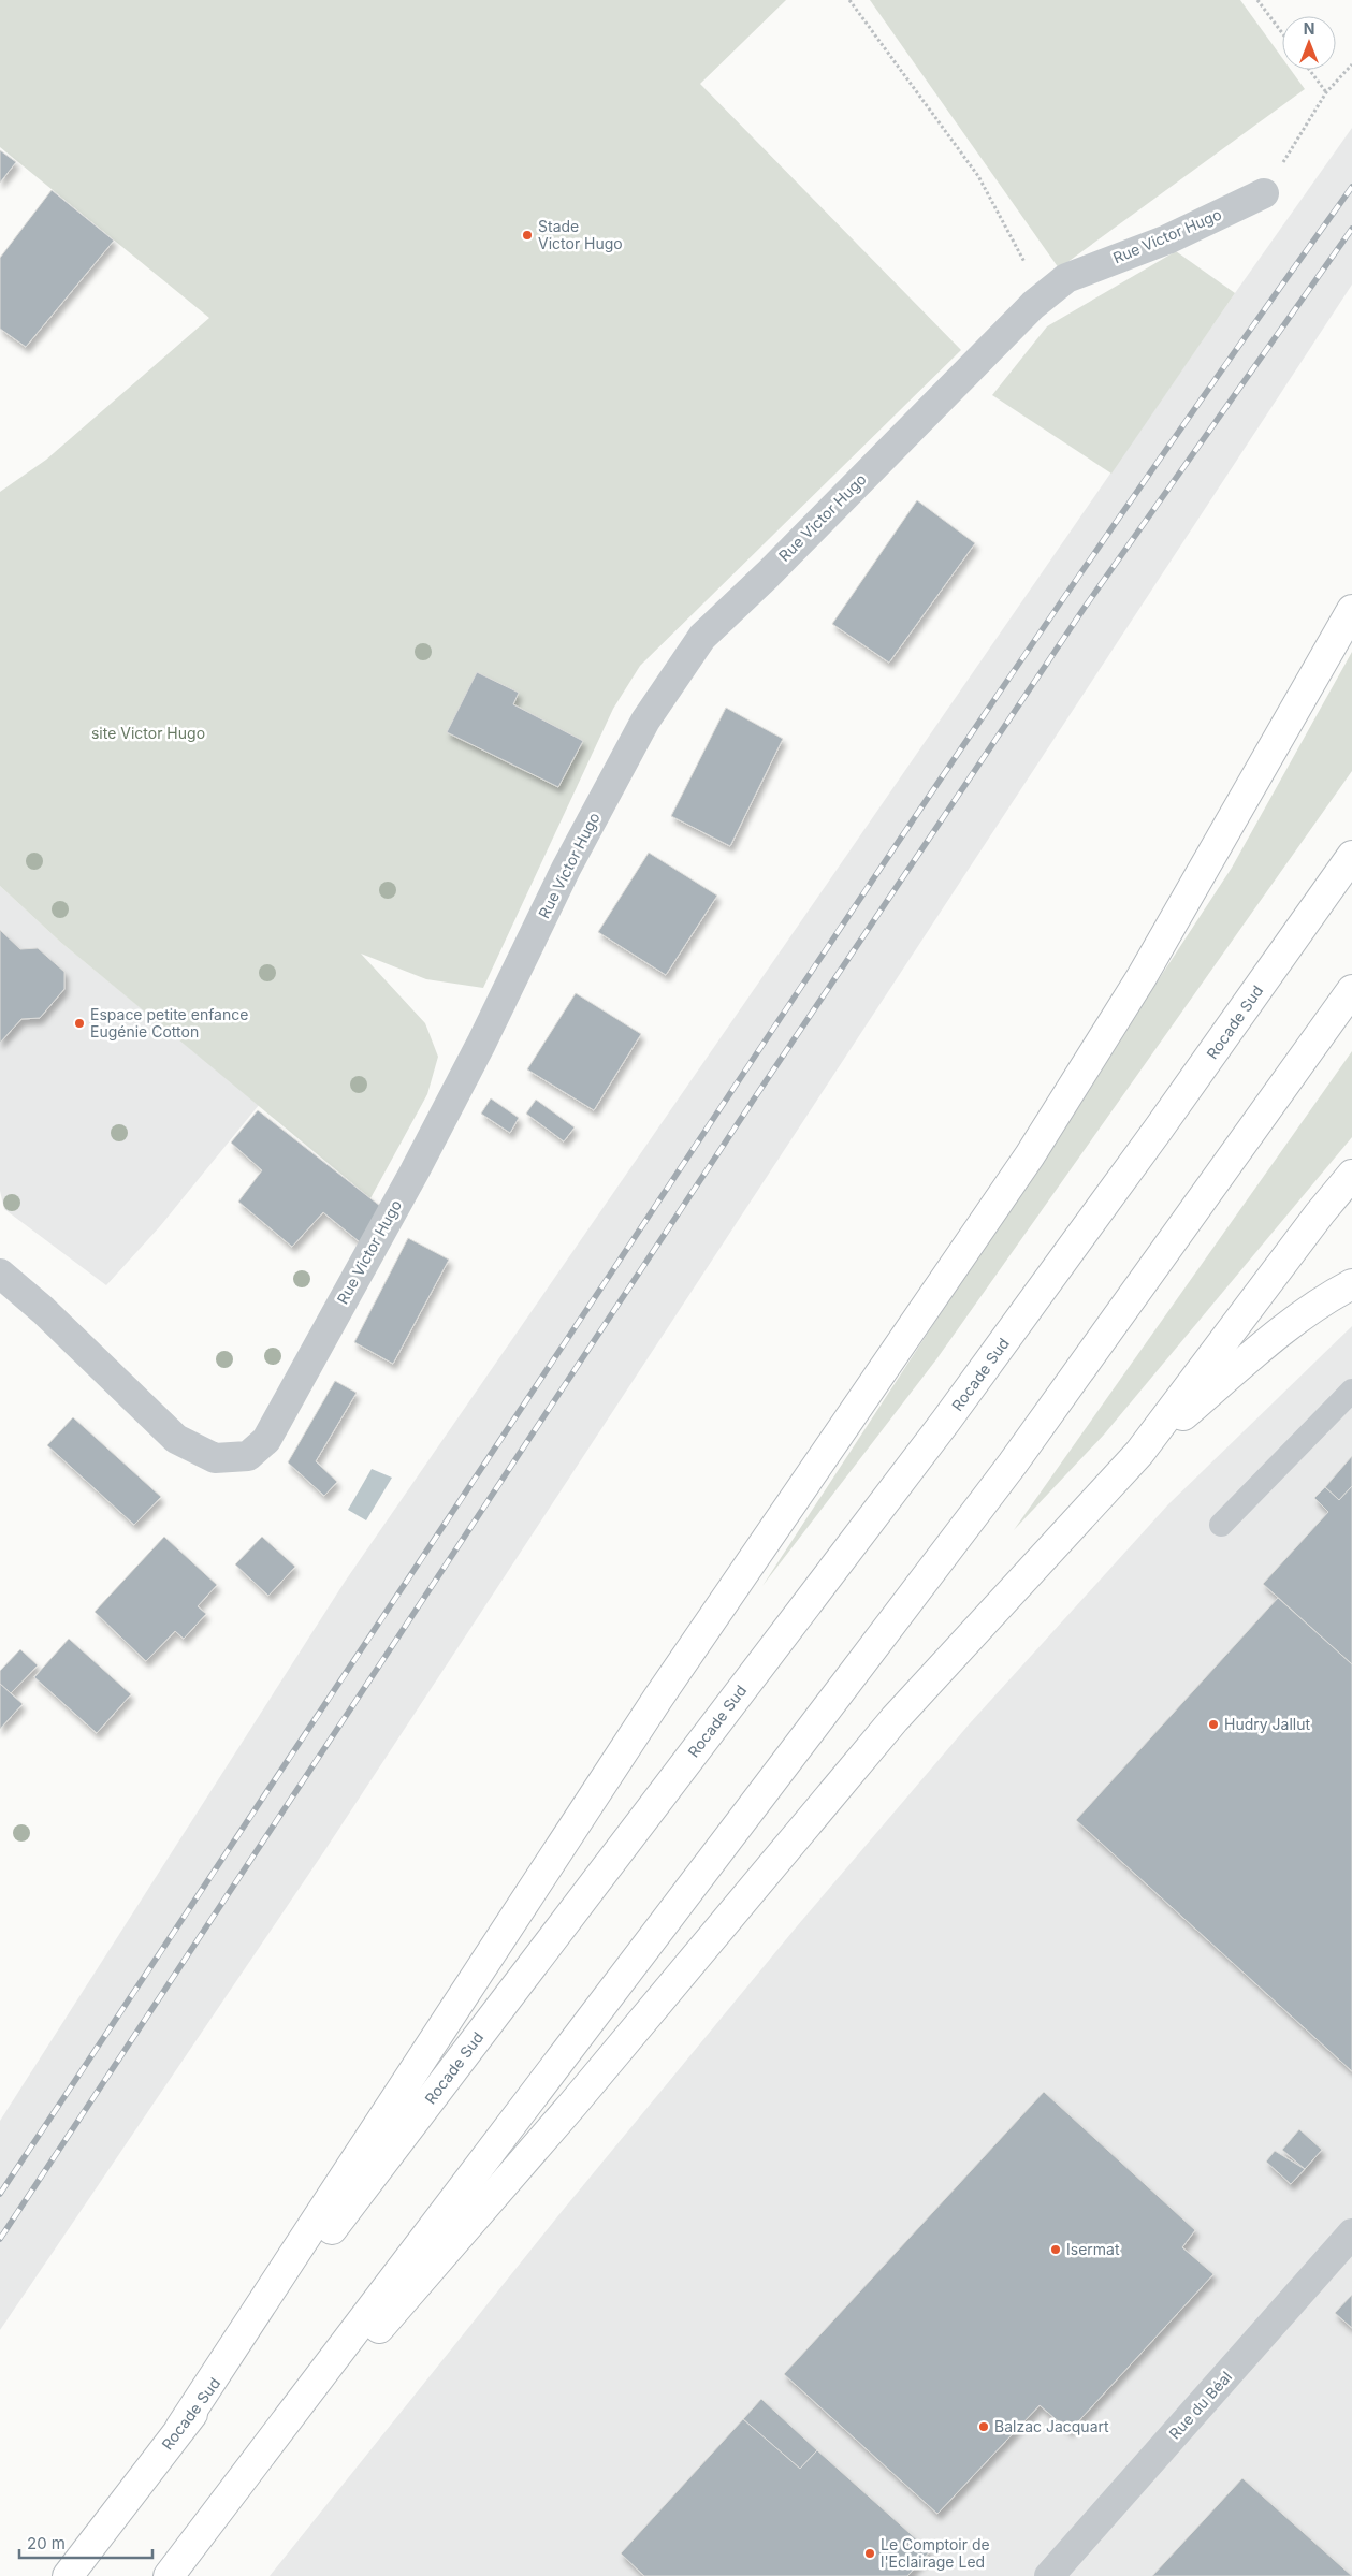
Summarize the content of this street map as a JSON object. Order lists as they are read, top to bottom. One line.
{"streets":{"highway":["Rocade Sud"],"street":["Rue Victor Hugo","Rue du Béal"]},"parks":["site Victor Hugo"],"places":["Stade Victor Hugo","Espace petite enfance Eugénie Cotton","Hudry Jallut","Isermat","Balzac Jacquart","Le Comptoir de l'Eclairage Led"],"scale_bar":"20 m","north":"top"}
